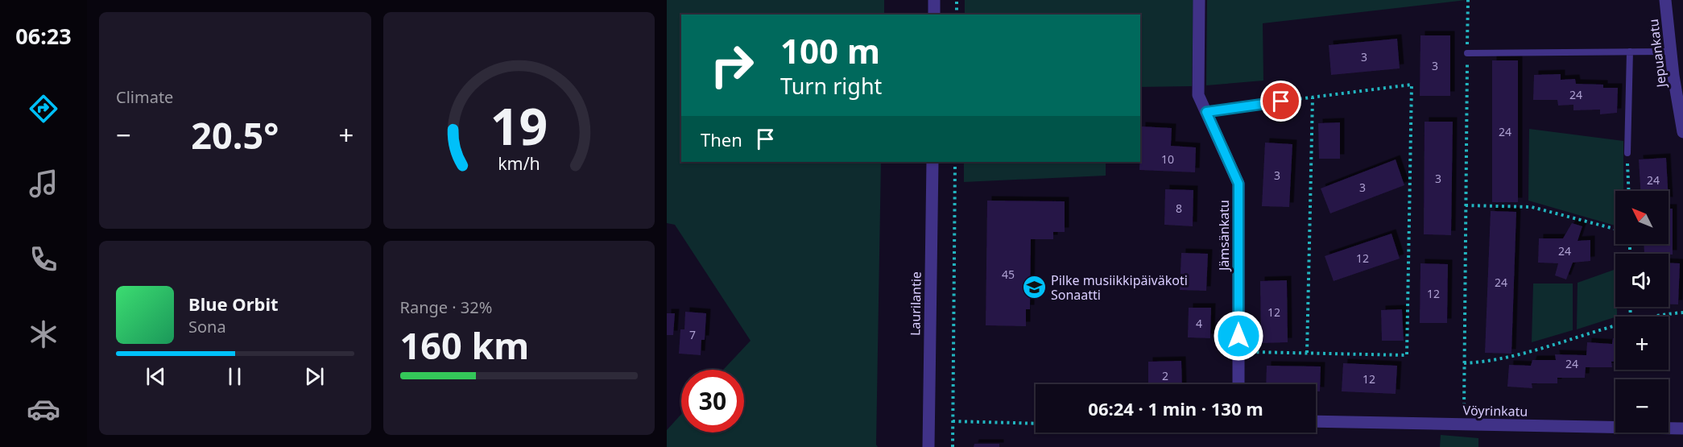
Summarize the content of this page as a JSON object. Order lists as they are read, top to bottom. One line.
{"streets":{"street":["Jepuankatu","Jämsänkatu","Laurilantie","Vöyrinkatu"]},"places":{"school or university":["Pilke musiikkipäiväkoti Sonaatti"]},"house_numbers":["3","3","24","24","10","3","3","24","3","8","24","12","45","24","12","12","4","7","24","2","12"],"north":"top left","page":{"tabs":"06:23","tile":["Climate",["Range · 32%","160 km"]],"turn":["100 m","Turn right"],"heat":["−","20.5°","+"],"then":"Then","map_buttons":["+","−"],"song":["Blue Orbit","Sona"],"limit":"30","trip":"06:24 · 1 min · 130 m","gauge":["19","km/h"]}}
